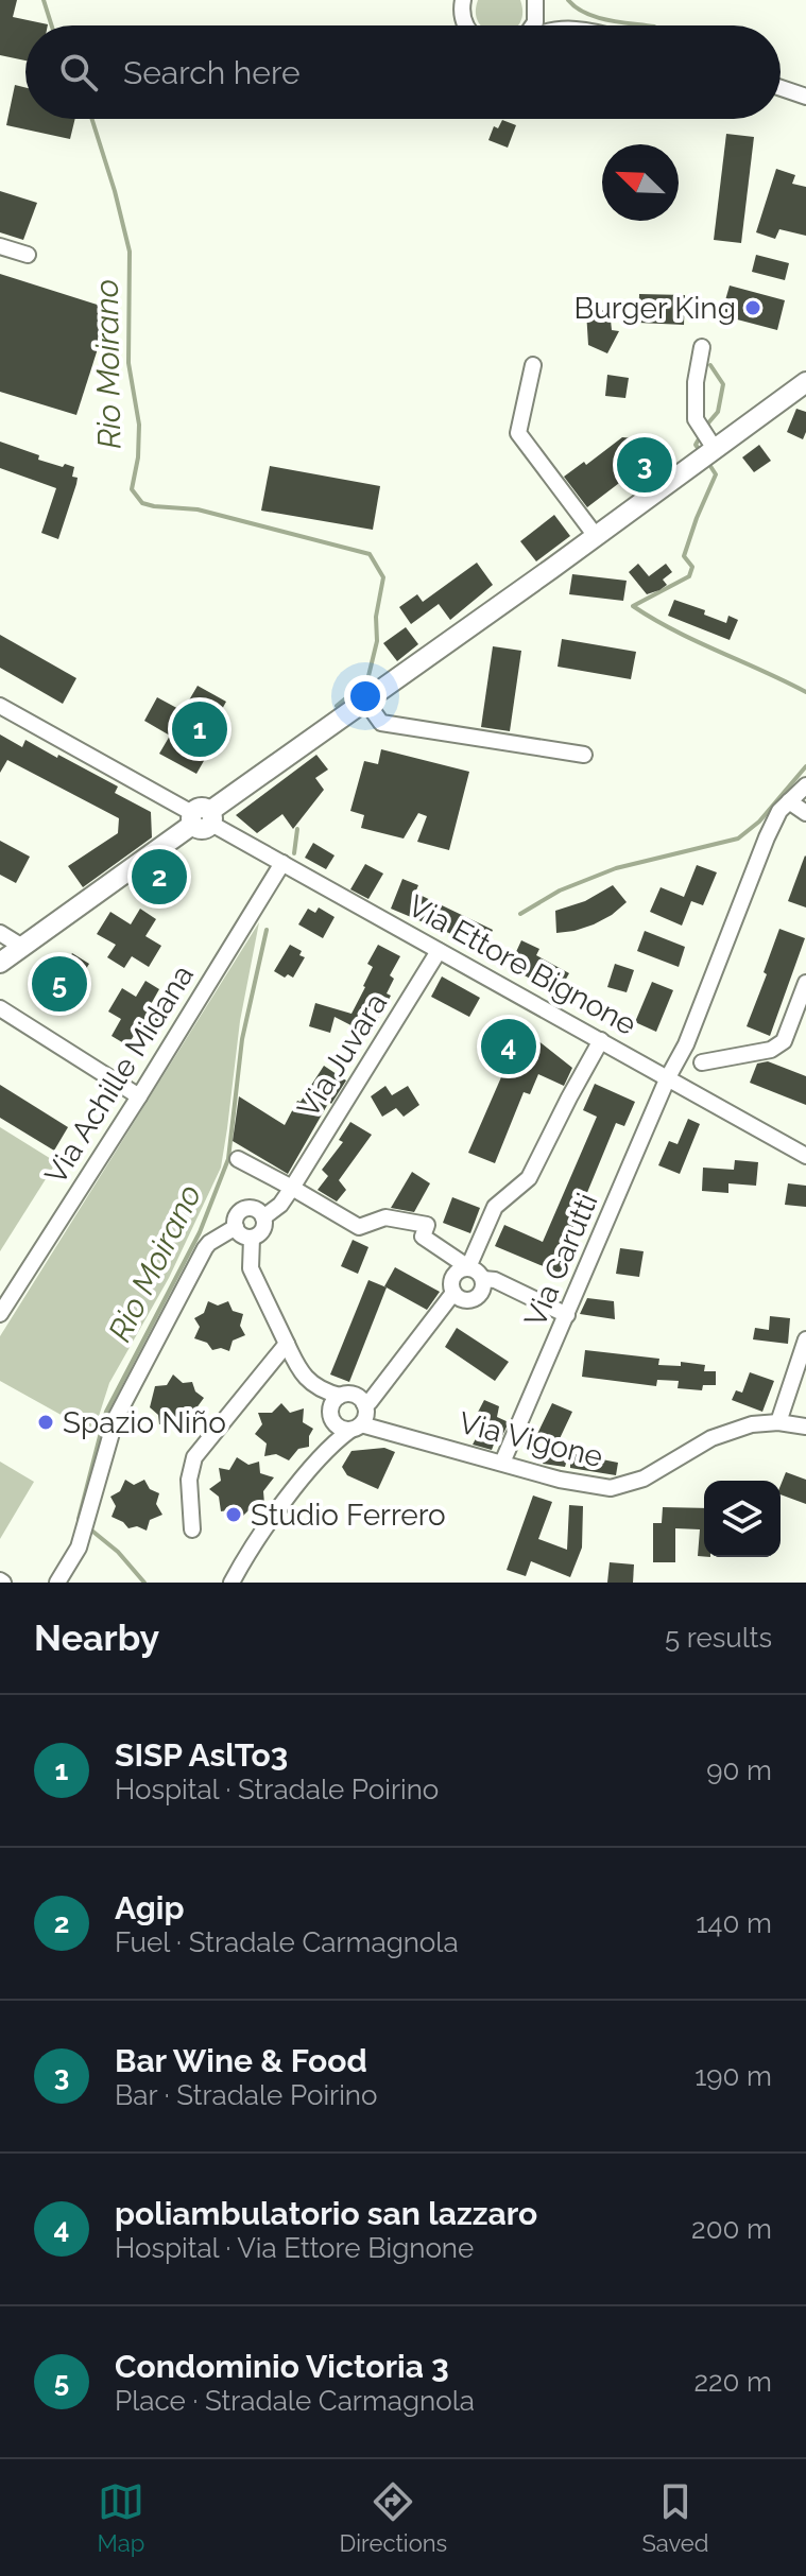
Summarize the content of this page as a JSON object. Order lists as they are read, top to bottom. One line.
{"streets":{"street":["Via Ettore Bignone","Via Juvara","Via Achille Midana","Via Carutti","Via Vigone"]},"crossings":[["Via Ettore Bignone","Via Juvara"],["Via Ettore Bignone","Via Achille Midana"],["Via Ettore Bignone","Via Carutti"],["Via Carutti","Via Vigone"]],"water":["Rio Moirano"],"places":["Burger King","Spazio Niño","Studio Ferrero"],"north":"top left","page":{"search":"Search here","pins":["3","1","2","5","4"],"heading":["Nearby","5 results"],"list":[{"mark":"1","name":"SISP AslTo3","note":"Hospital · Stradale Poirino","value":"90 m"},{"mark":"2","name":"Agip","note":"Fuel · Stradale Carmagnola","value":"140 m"},{"mark":"3","name":"Bar Wine & Food","note":"Bar · Stradale Poirino","value":"190 m"},{"mark":"4","name":"poliambulatorio san lazzaro","note":"Hospital · Via Ettore Bignone","value":"200 m"},{"mark":"5","name":"Condominio Victoria 3","note":"Place · Stradale Carmagnola","value":"220 m"}],"nav":["Map","Directions","Saved"]}}
